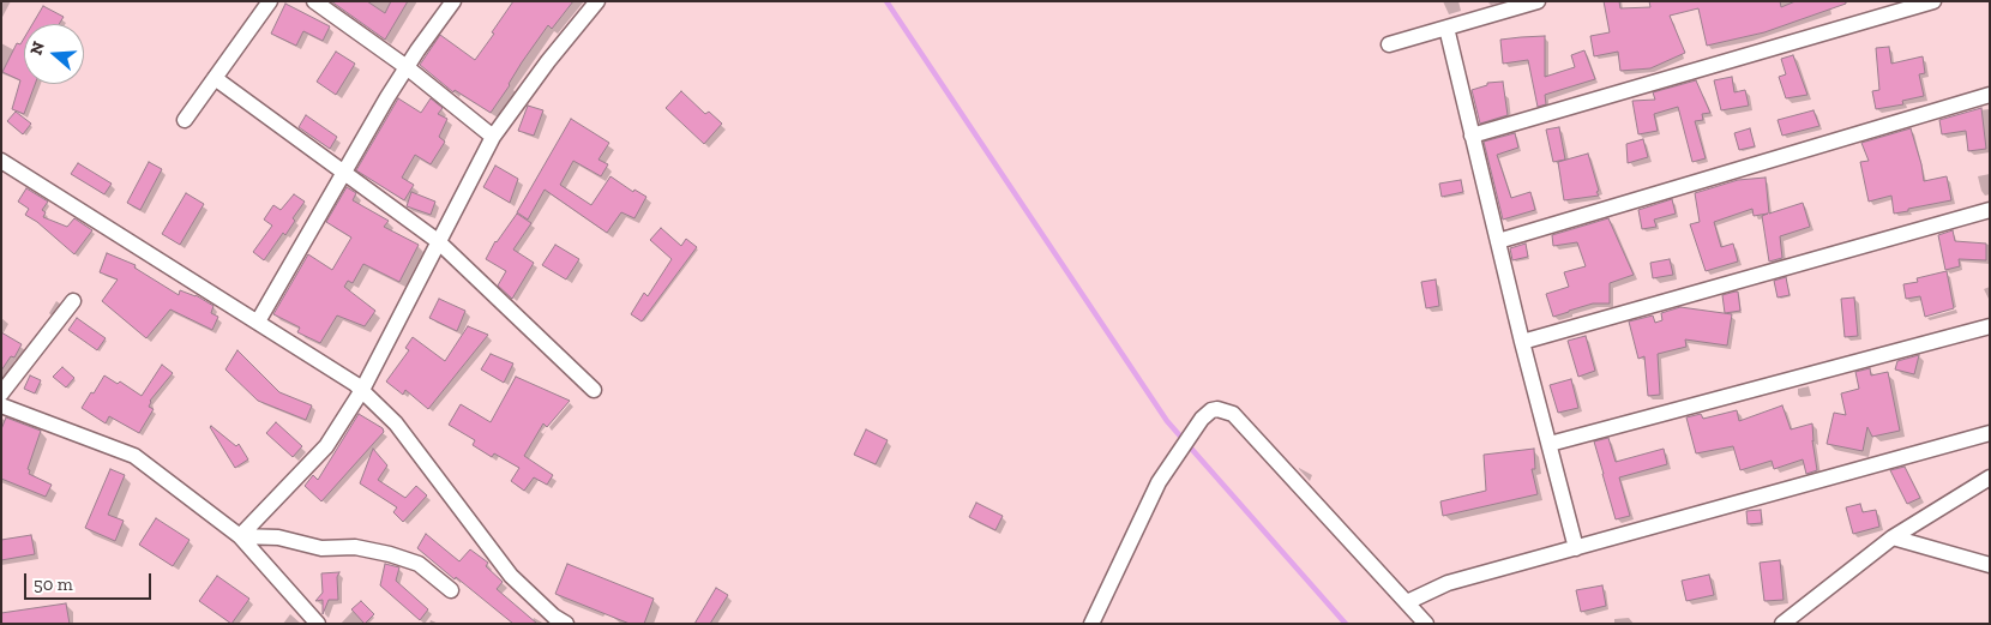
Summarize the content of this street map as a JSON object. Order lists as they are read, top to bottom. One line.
{"scale_bar":"50 m","north":"left"}
